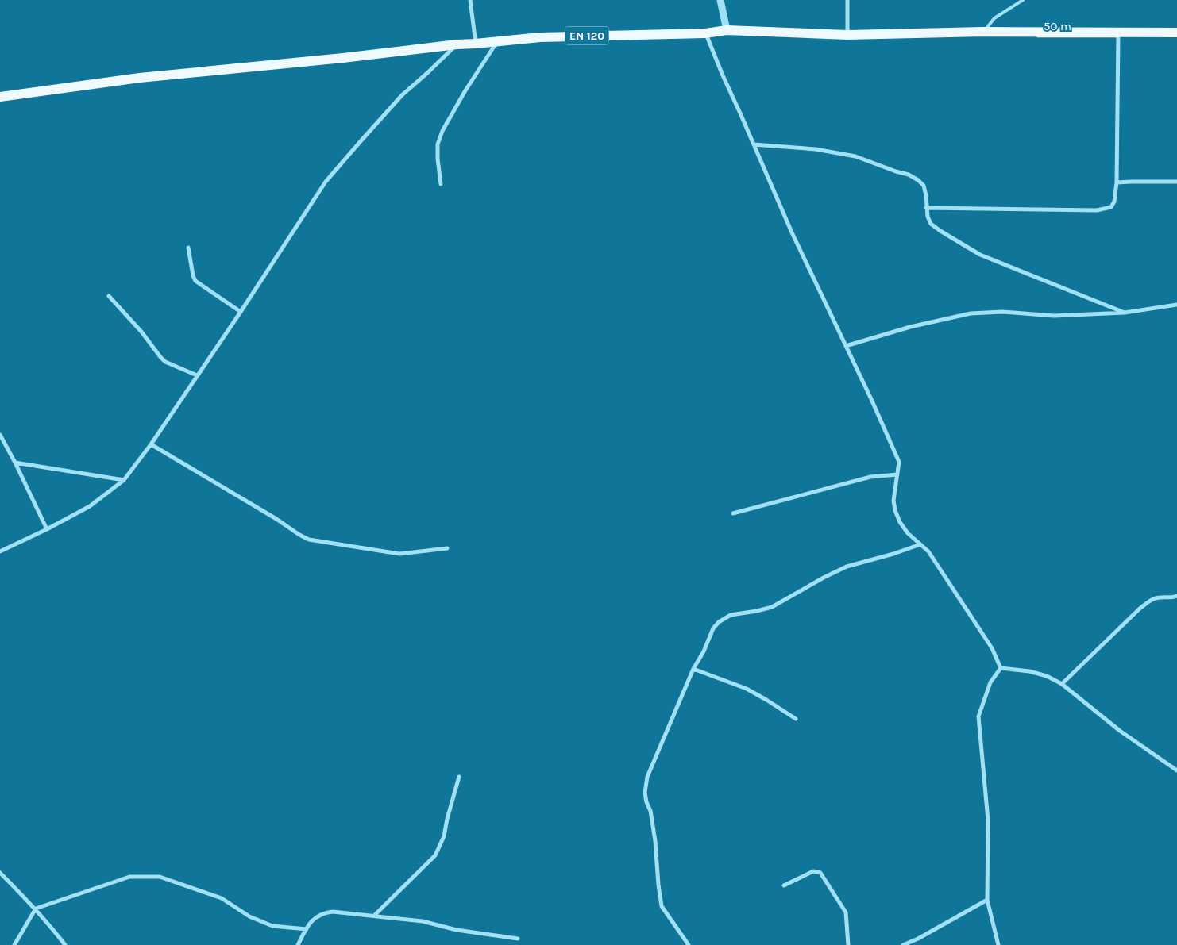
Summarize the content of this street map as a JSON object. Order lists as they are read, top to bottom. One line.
{"streets":{"main road":["EN 120"]},"scale_bar":"50 m"}
